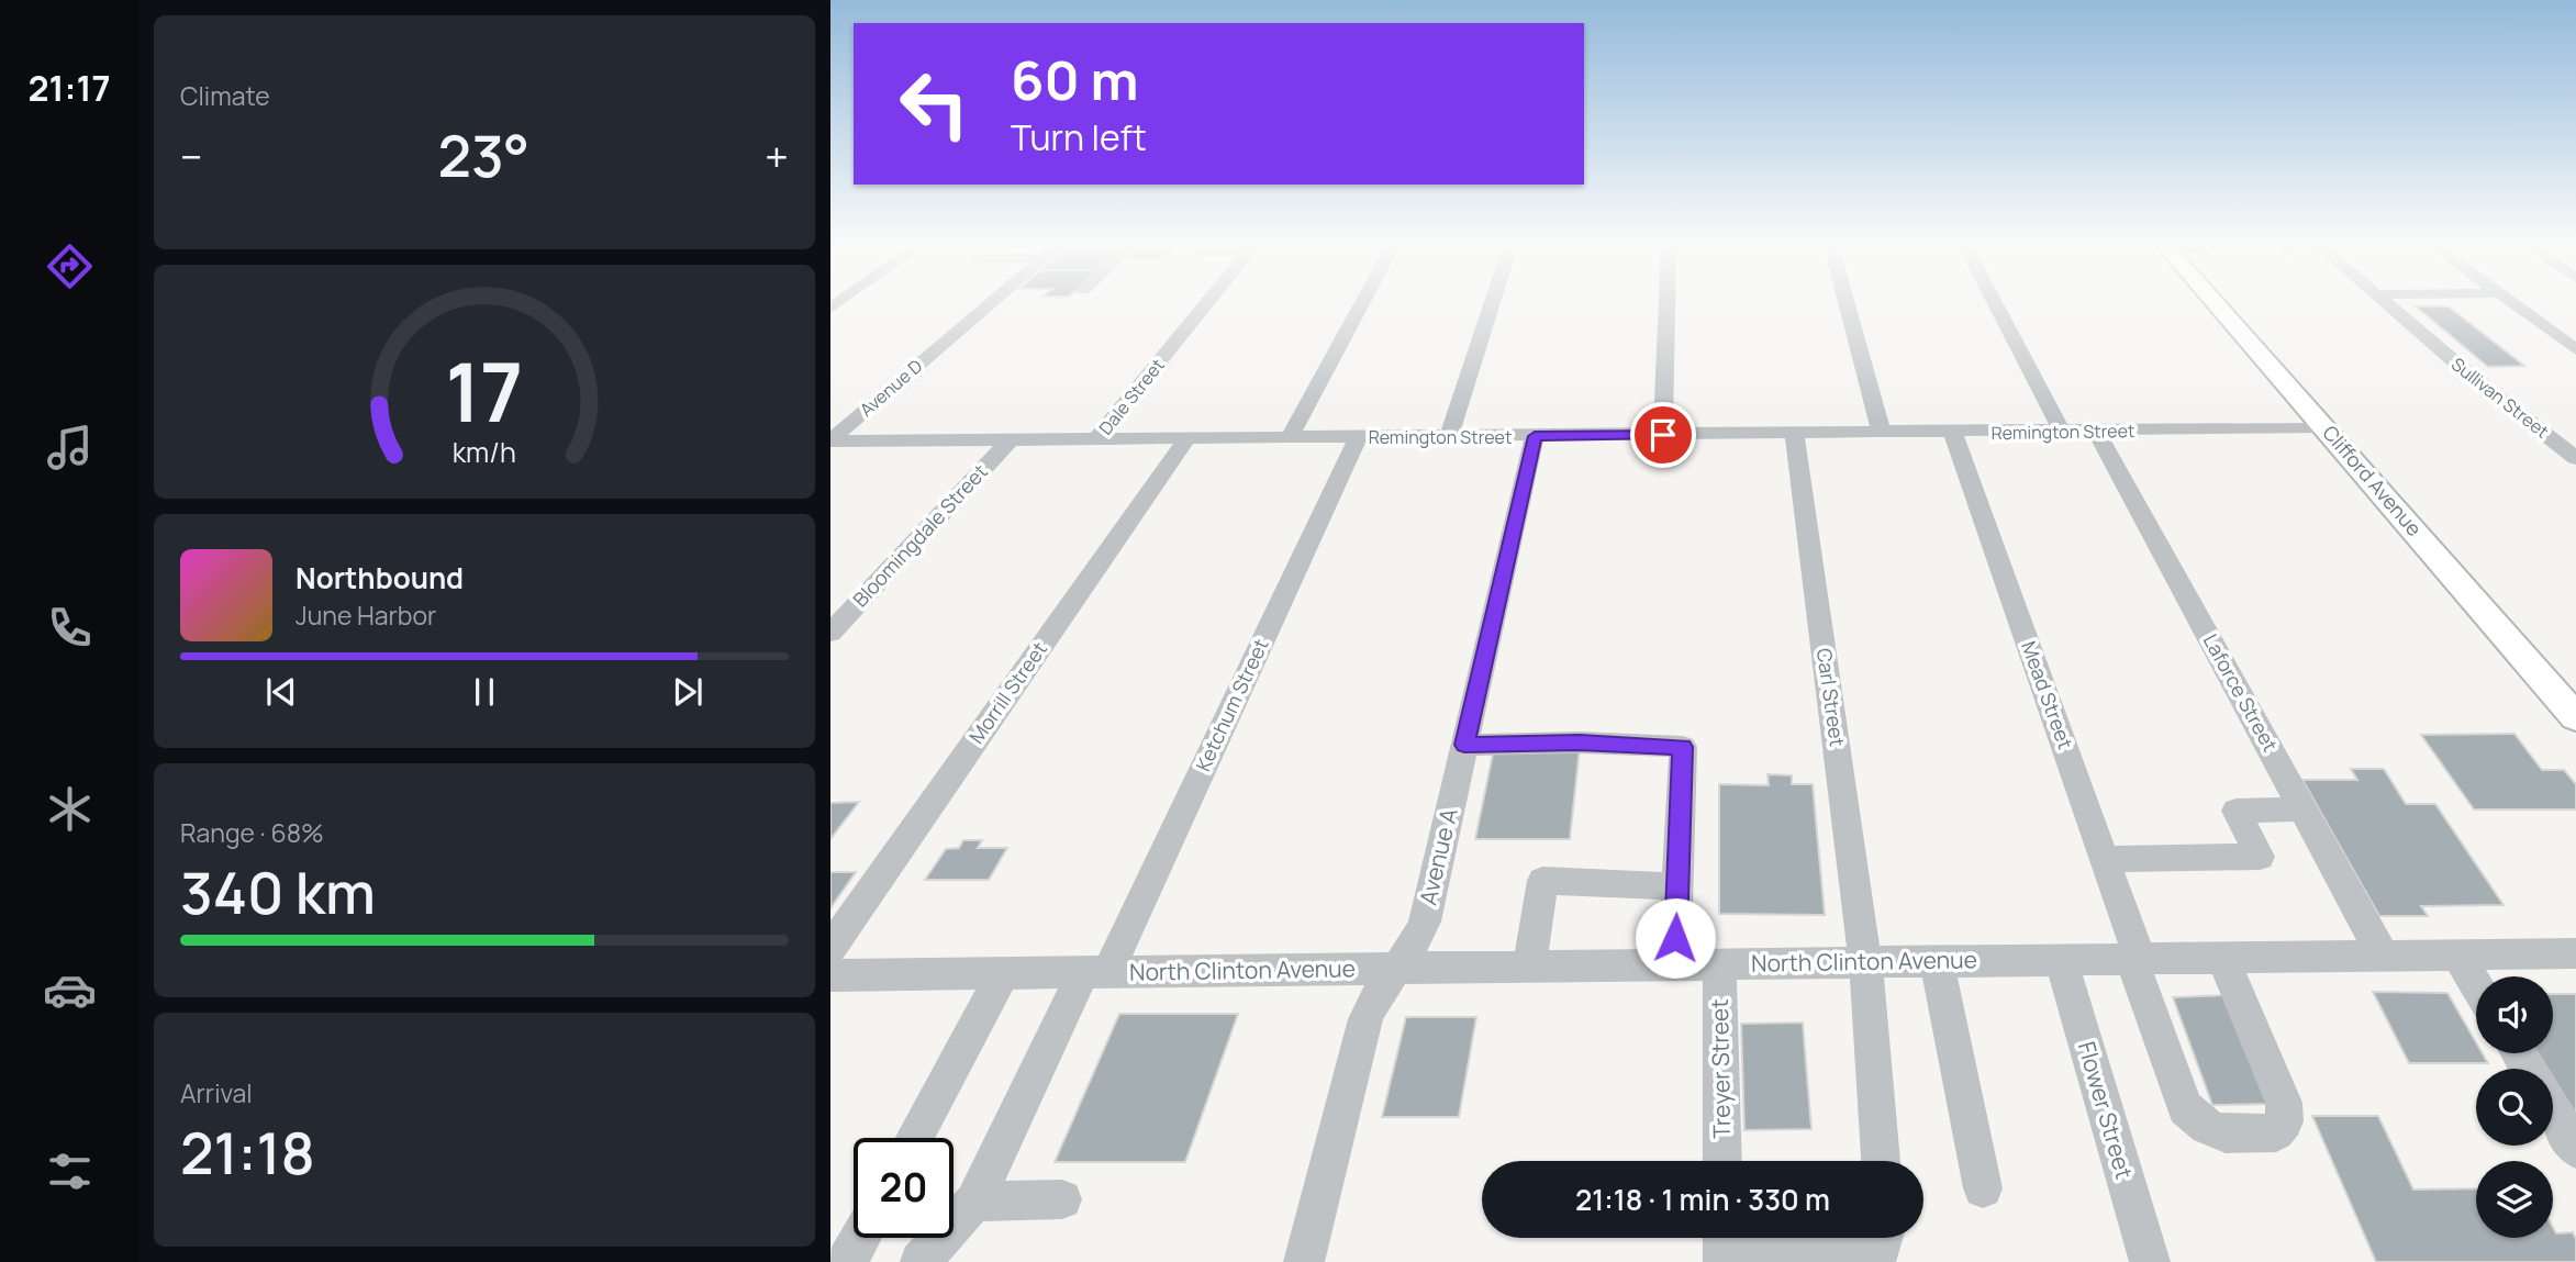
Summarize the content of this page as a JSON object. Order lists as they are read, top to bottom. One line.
{"streets":{"main road":["Clifford Avenue"],"street":["Avenue D","Dale Street","Sullivan Street","Remington Street","Bloomingdale Street","Morrill Street","Laforce Street","Mead Street","Carl Street","Ketchum Street","Avenue A","North Clinton Avenue","Treyer Street","Flower Street"]},"crossings":[["Avenue D","Remington Street"],["Dale Street","Remington Street"],["Remington Street","Clifford Avenue"],["Remington Street","Bloomingdale Street"],["Remington Street","Morrill Street"],["Remington Street","Laforce Street"],["Remington Street","Mead Street"],["Remington Street","Carl Street"],["Remington Street","Ketchum Street"],["Remington Street","Avenue A"],["Laforce Street","North Clinton Avenue"],["Mead Street","North Clinton Avenue"],["Carl Street","North Clinton Avenue"],["Ketchum Street","North Clinton Avenue"],["Avenue A","North Clinton Avenue"],["North Clinton Avenue","Treyer Street"],["North Clinton Avenue","Flower Street"]],"page":{"tabs":"21:17","tile":["Climate",["Range · 68%","340 km"],["Arrival","21:18"]],"turn":["60 m","Turn left"],"heat":["−","23°","+"],"song":["Northbound","June Harbor"],"limit":"20","trip":"21:18 · 1 min · 330 m","gauge":["17","km/h"]}}
